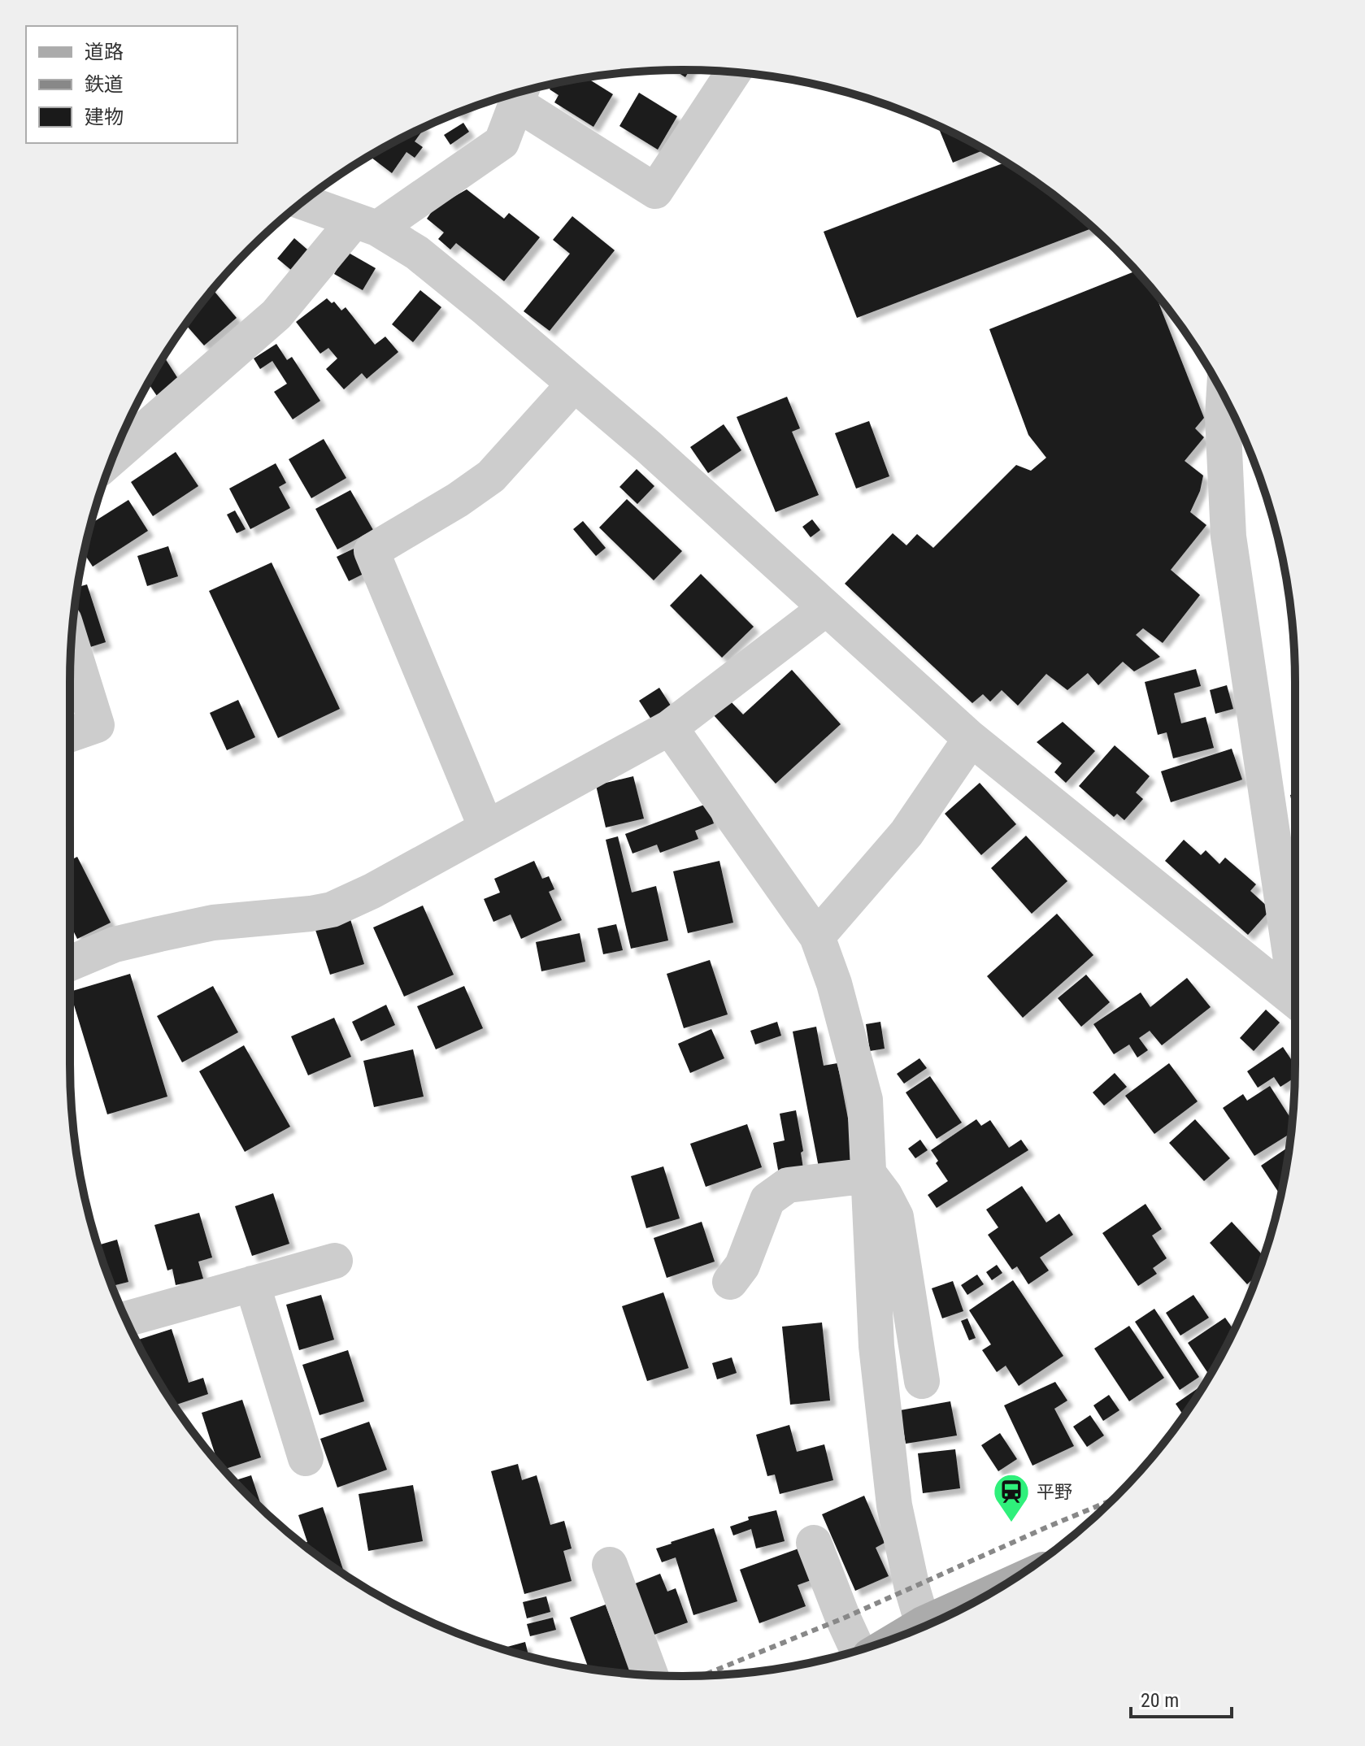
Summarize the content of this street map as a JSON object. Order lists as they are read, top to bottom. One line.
{"places":{"station":["平野"]},"legend":["道路","鉄道","建物"],"scale_bar":"20 m"}
